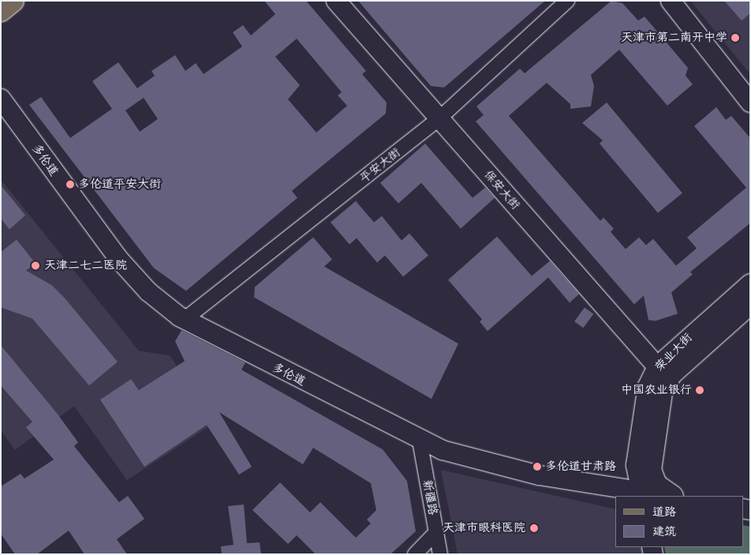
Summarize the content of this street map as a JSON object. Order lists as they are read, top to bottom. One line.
{"streets":{"street":["多伦道","平安大街","保安大街","荣业大街","新疆路"]},"crossings":[["多伦道","平安大街"],["多伦道","荣业大街"],["多伦道","新疆路"],["平安大街","保安大街"],["保安大街","荣业大街"]],"places":["天津市第二南开中学","多伦道平安大街","天津二七二医院","中国农业银行","多伦道甘肃路","天津市眼科医院"],"legend":["道路","建筑"]}
